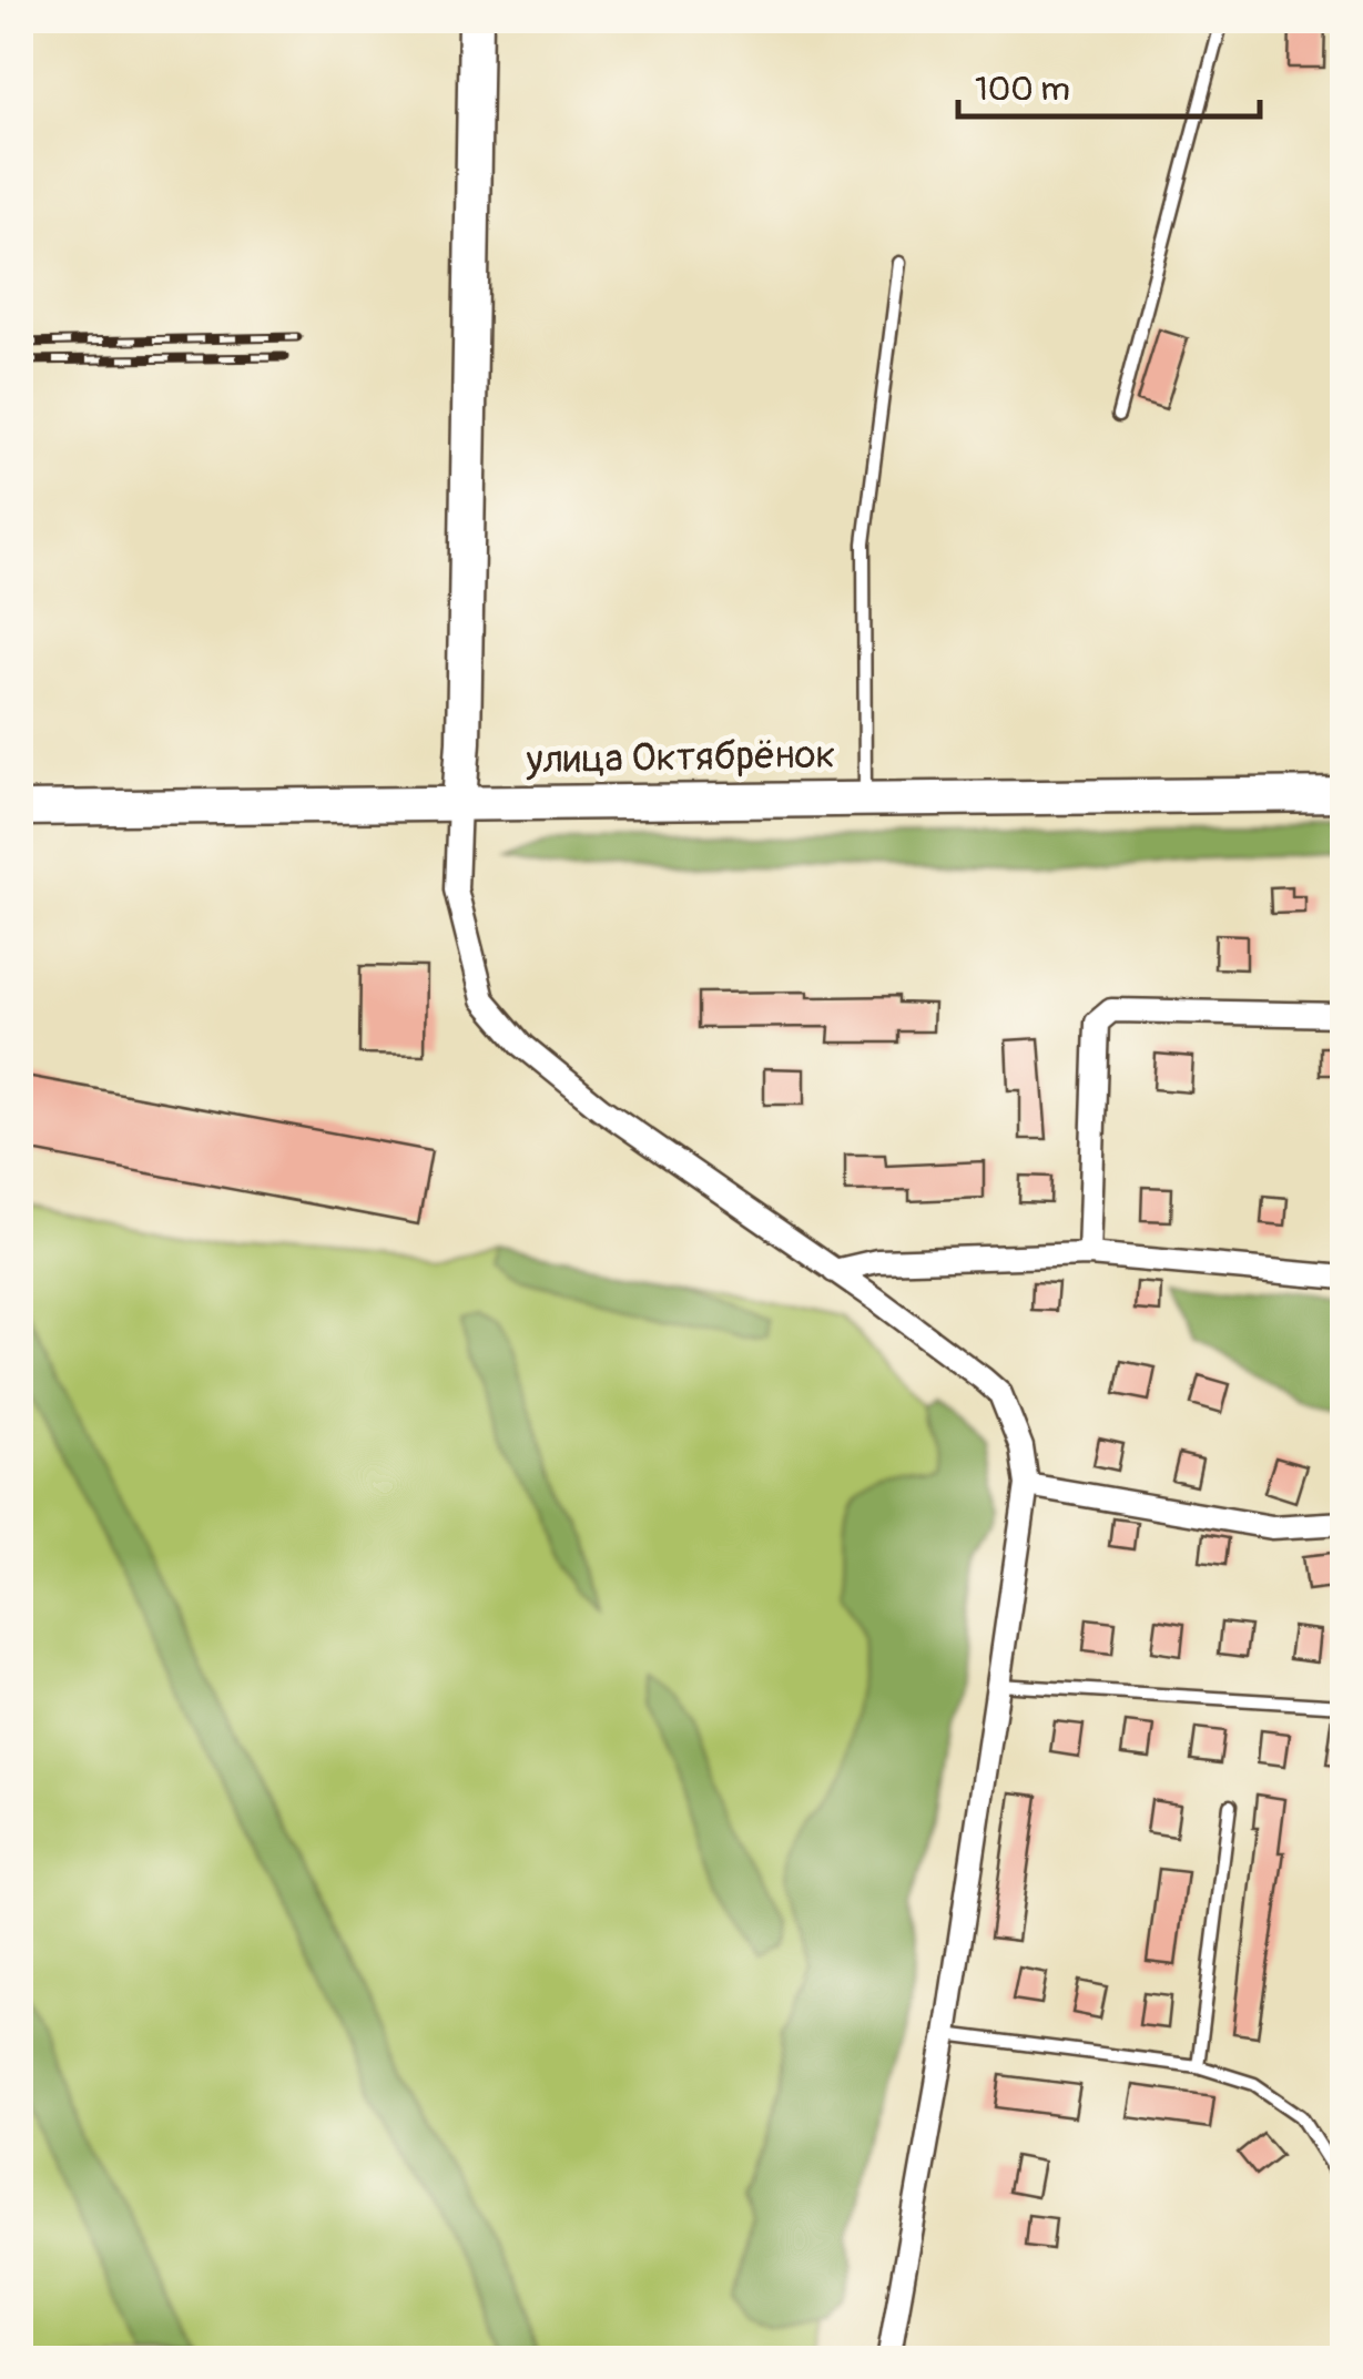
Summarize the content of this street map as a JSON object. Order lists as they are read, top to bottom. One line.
{"streets":{"street":["улица Октябрёнок"]},"scale_bar":"100 m"}
